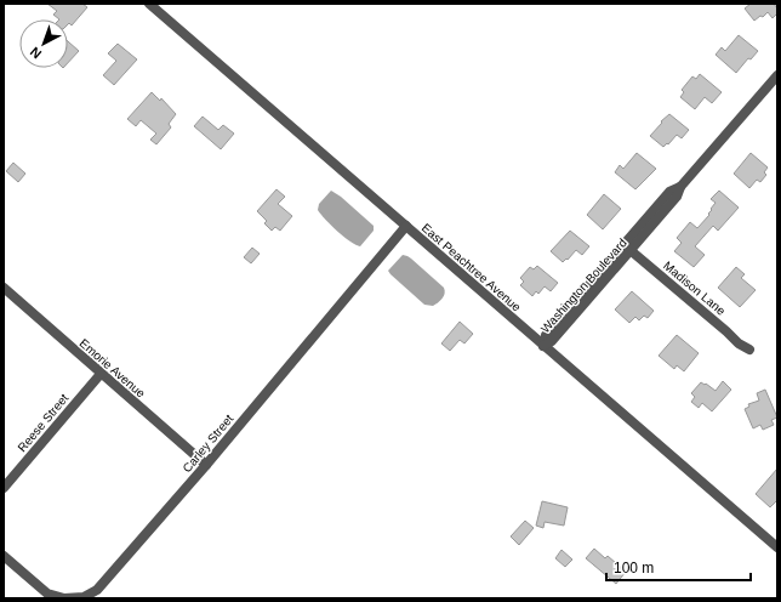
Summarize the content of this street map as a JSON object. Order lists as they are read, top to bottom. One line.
{"streets":{"street":["East Peachtree Avenue","Washington Boulevard","Madison Lane","Emorie Avenue","Reese Street","Carley Street"]},"crossings":[["East Peachtree Avenue","Washington Boulevard"],["East Peachtree Avenue","Carley Street"],["Washington Boulevard","Madison Lane"],["Emorie Avenue","Reese Street"],["Emorie Avenue","Carley Street"]],"scale_bar":"100 m","north":"bottom left"}
